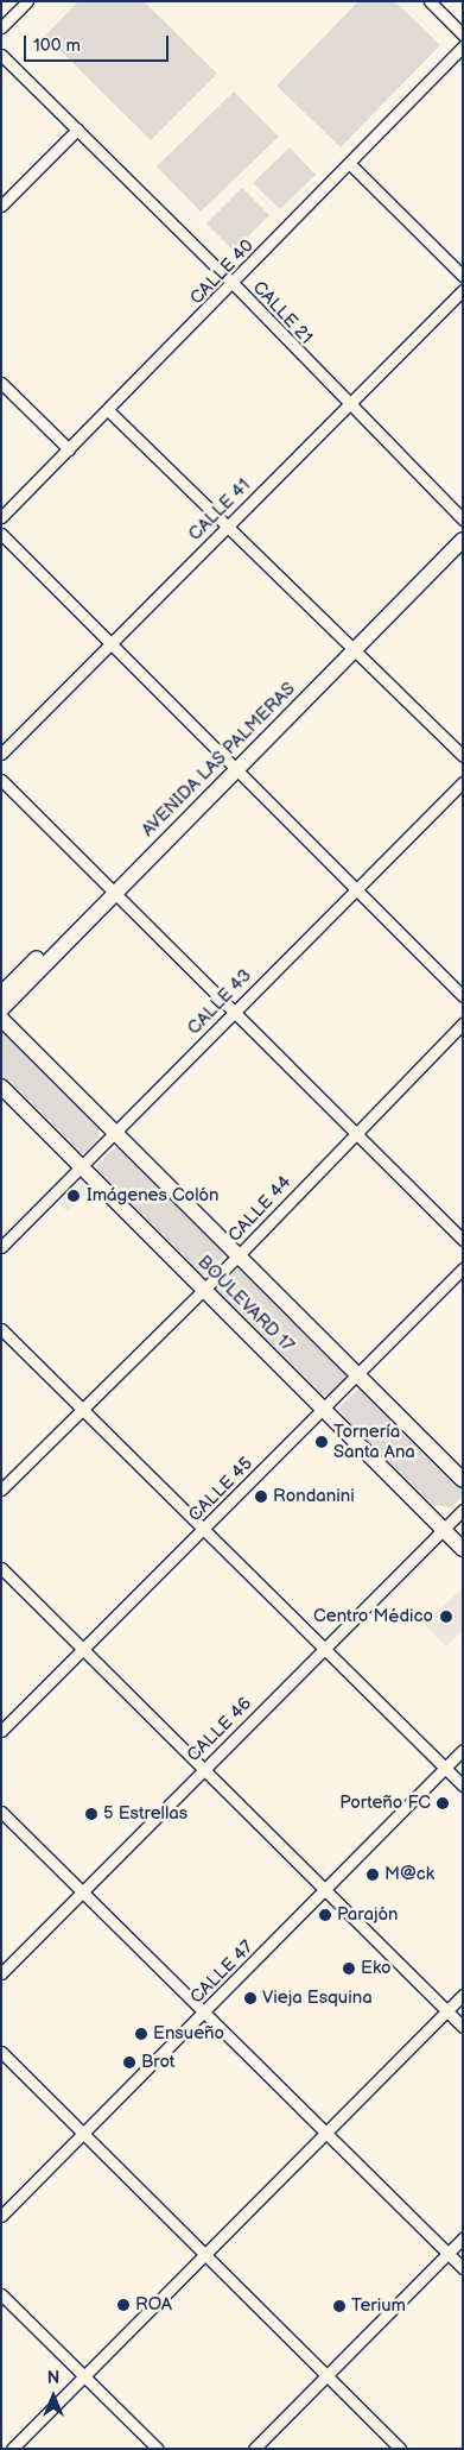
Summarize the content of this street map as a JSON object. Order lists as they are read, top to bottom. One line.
{"streets":{"main road":["AVENIDA LAS PALMERAS","BOULEVARD 17"],"street":["CALLE 40","CALLE 21","CALLE 41","CALLE 43","CALLE 44","CALLE 45","CALLE 46","CALLE 47"]},"crossings":[["CALLE 40","CALLE 21"],["CALLE 21","CALLE 41"],["CALLE 43","BOULEVARD 17"],["CALLE 44","BOULEVARD 17"],["BOULEVARD 17","CALLE 45"],["BOULEVARD 17","CALLE 46"]],"places":["Imágenes Colón","Tornería Santa Ana","Rondanini","Centro Médico","Porteño FC","5 Estrellas","M@ck","Parajón","Eko","Vieja Esquina","Ensueño","Brot","ROA","Terium"],"scale_bar":"100 m","north":"top"}
